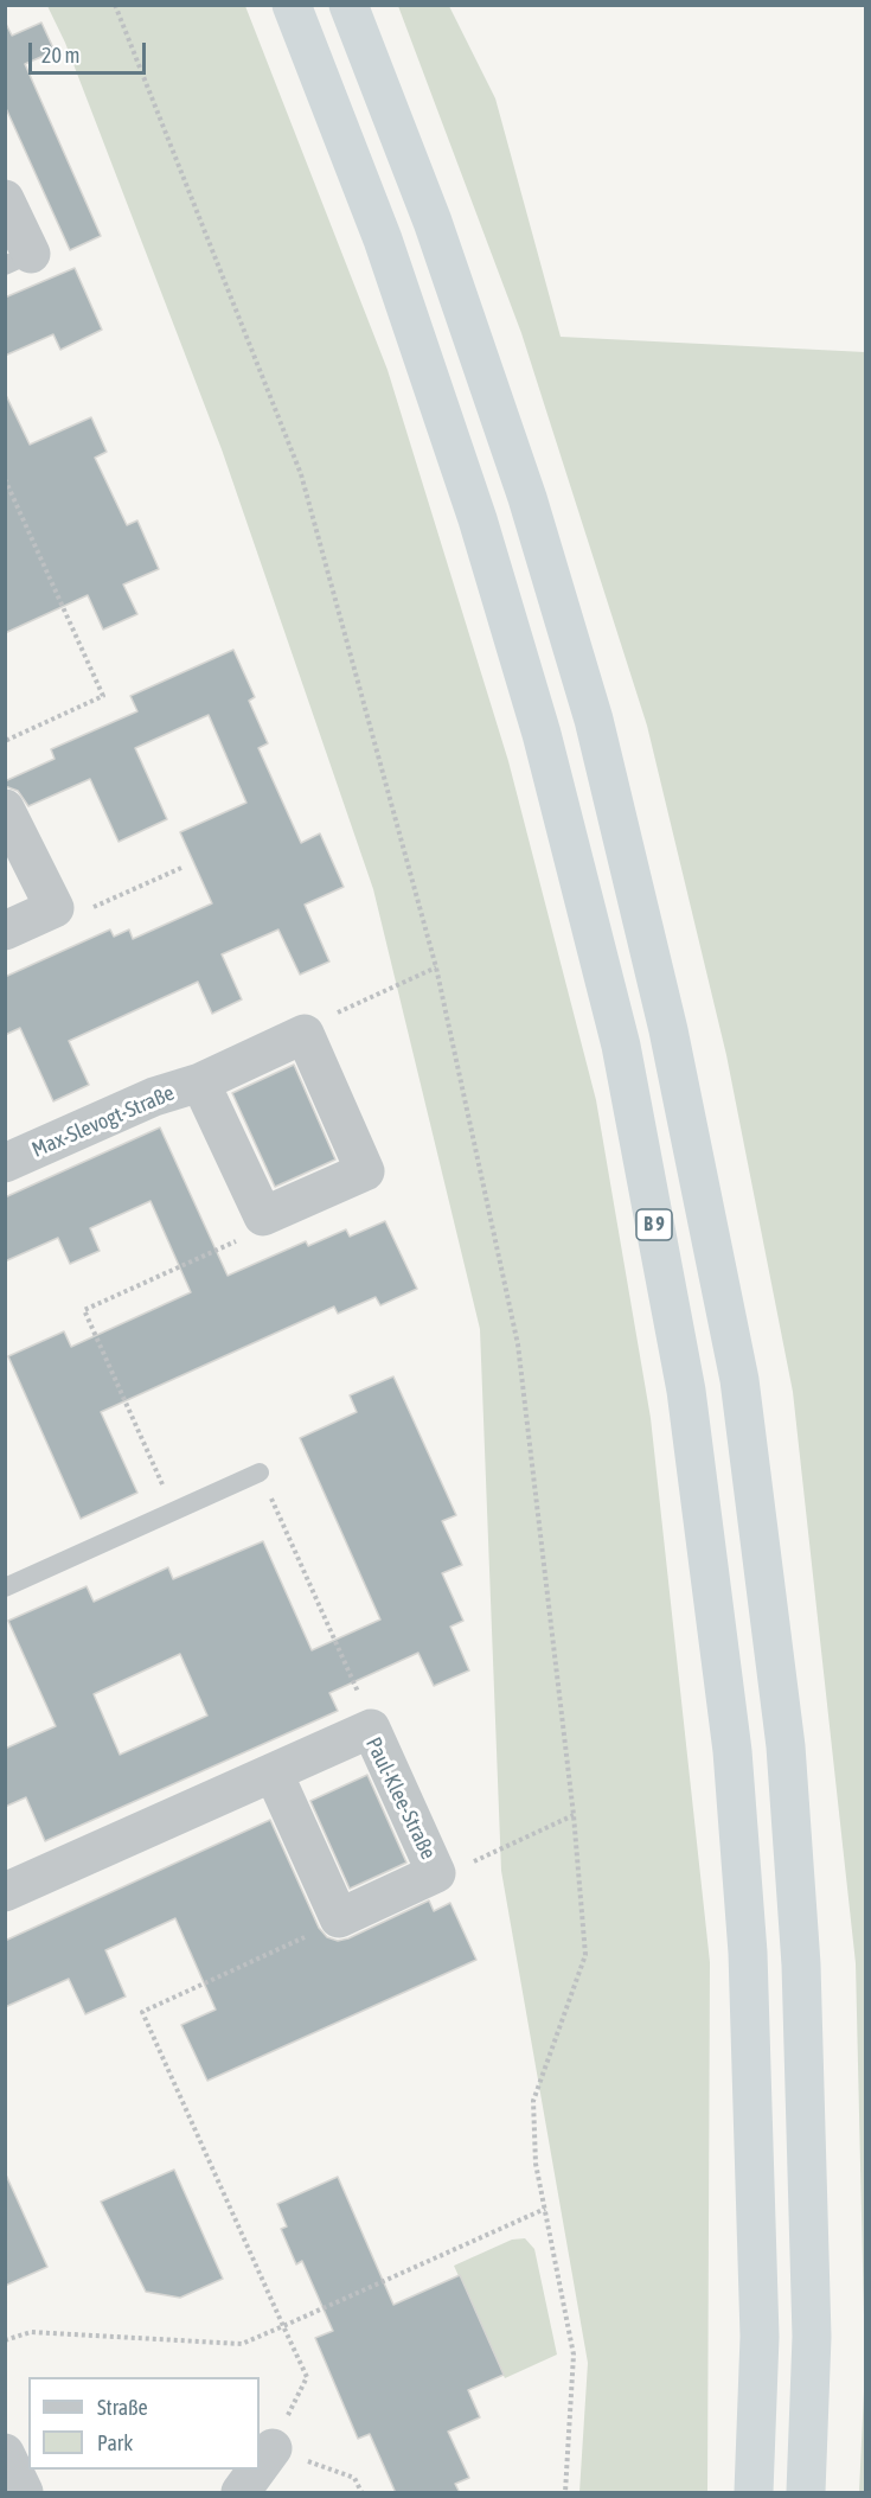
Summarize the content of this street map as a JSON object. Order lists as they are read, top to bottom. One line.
{"streets":{"highway":["B 9"],"street":["Max-Slevogt-Straße","Paul-Klee-Straße"]},"legend":["Straße","Park"],"scale_bar":"20 m"}
